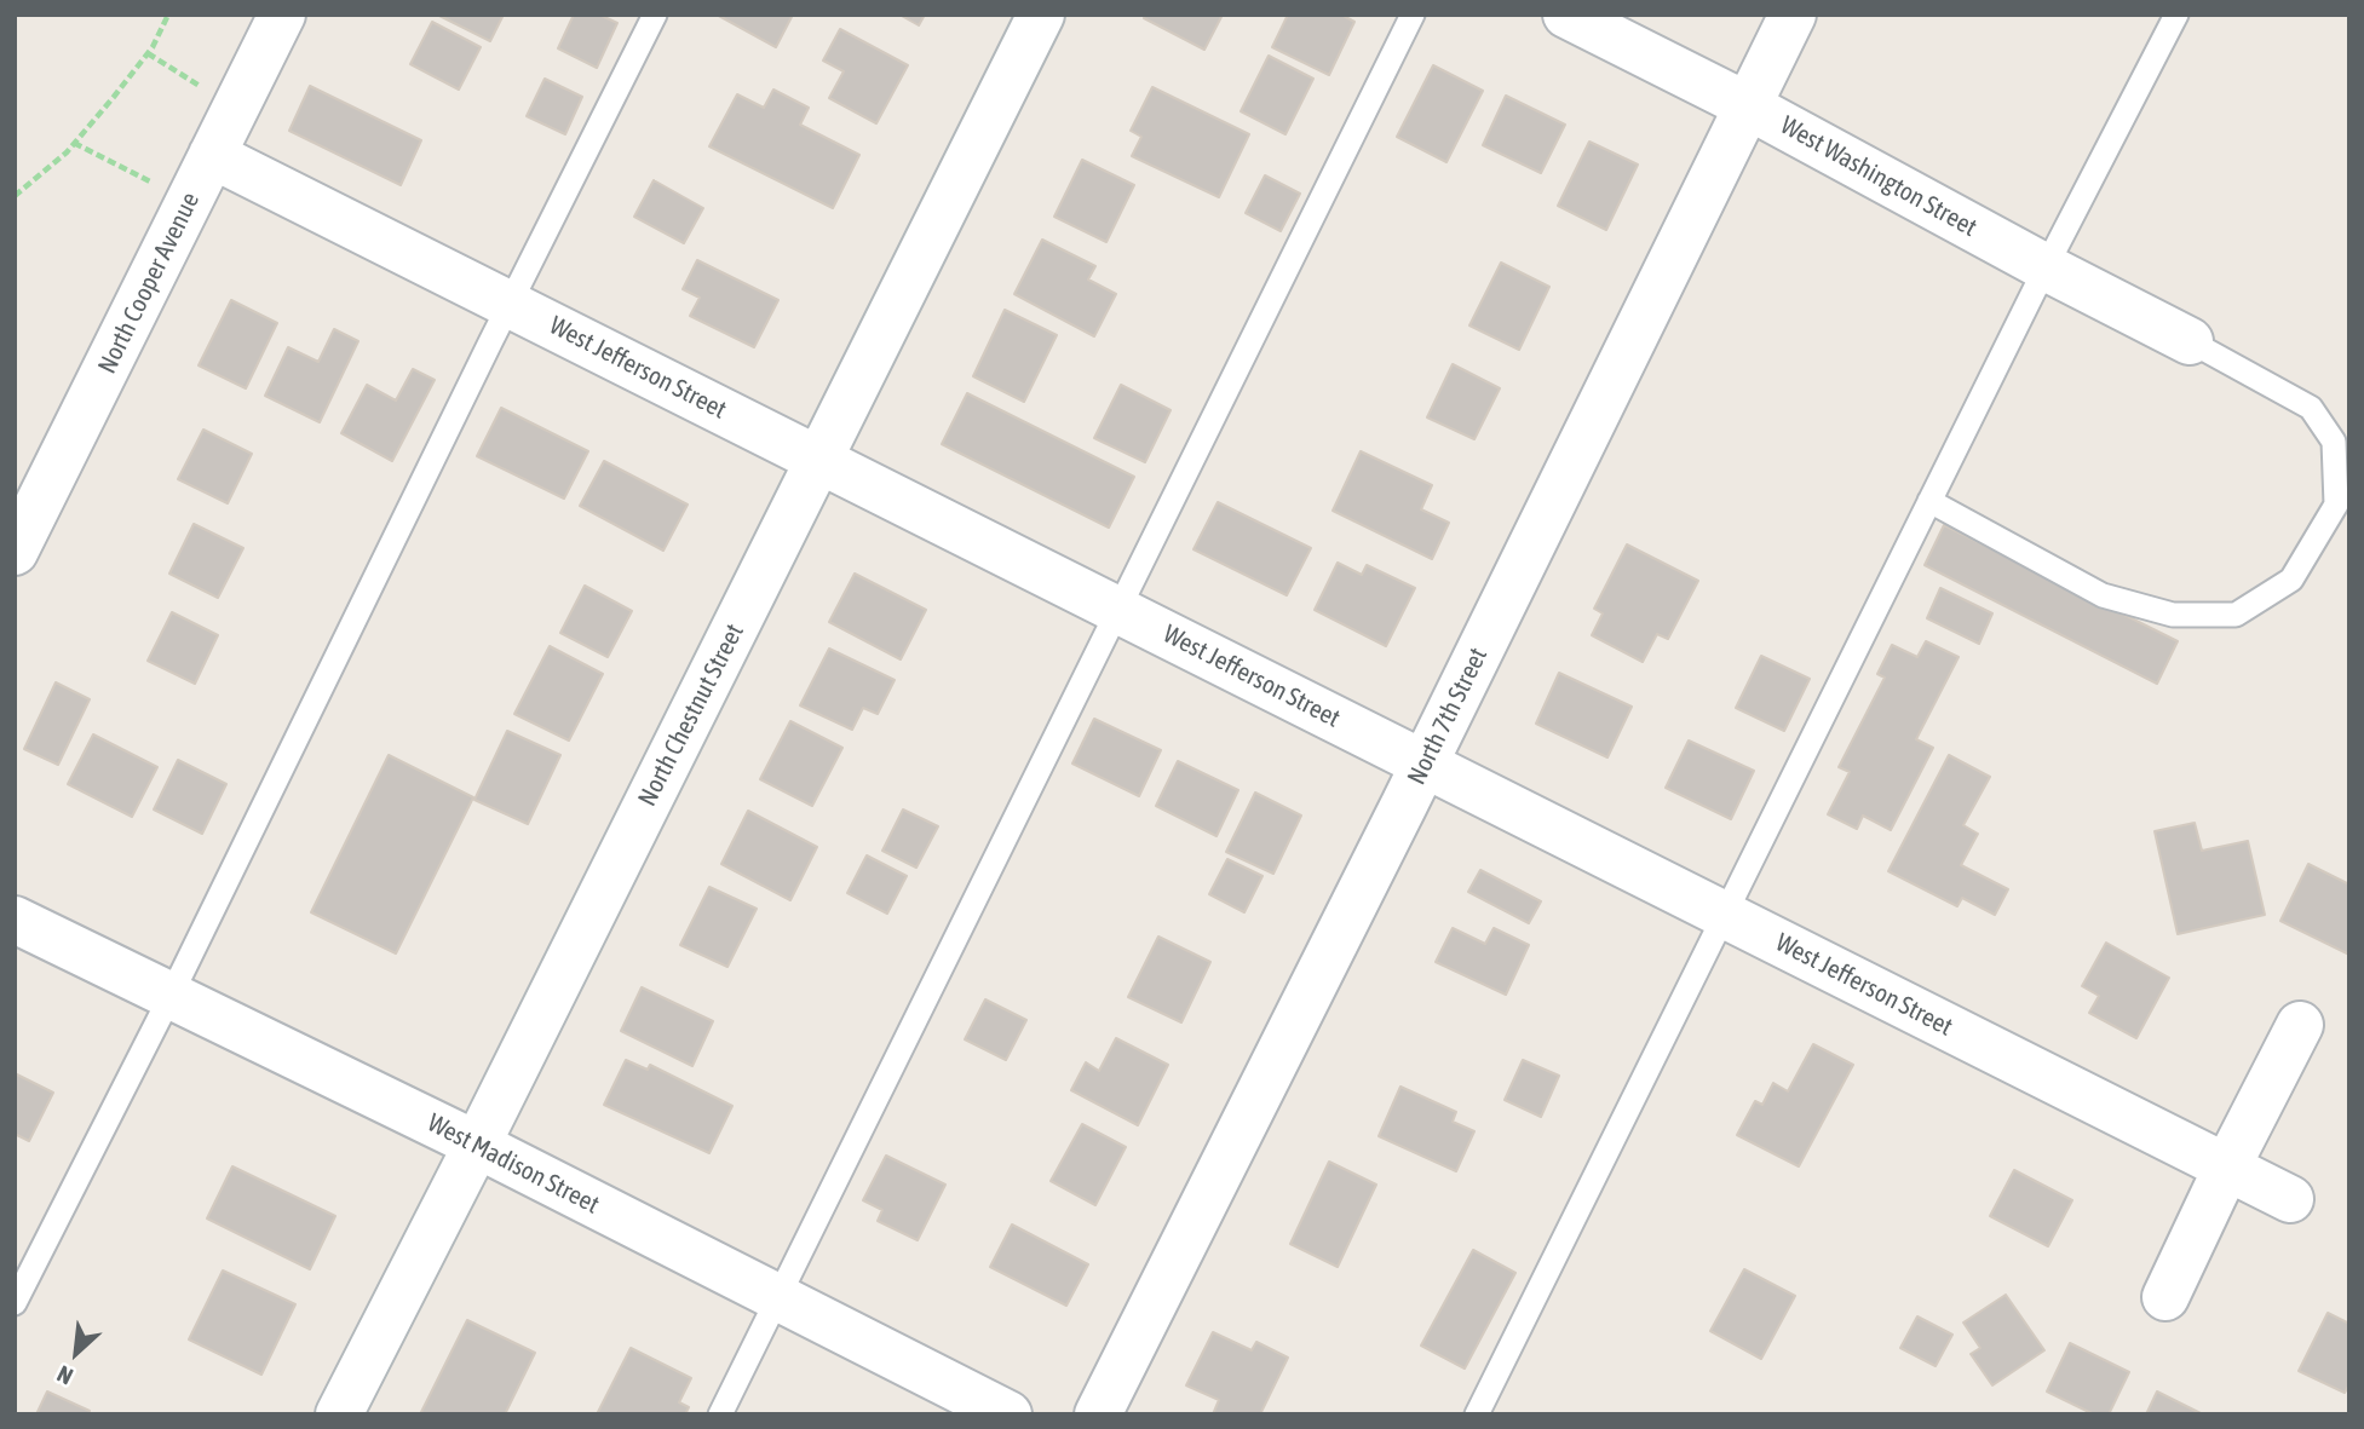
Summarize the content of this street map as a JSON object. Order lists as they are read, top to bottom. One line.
{"streets":{"street":["West Washington Street","North Cooper Avenue","West Jefferson Street","North Chestnut Street","North 7th Street","West Madison Street"]},"crossings":[["West Washington Street","North 7th Street"],["North Cooper Avenue","West Jefferson Street"],["West Jefferson Street","North Chestnut Street"],["West Jefferson Street","North 7th Street"],["North Chestnut Street","West Madison Street"]],"north":"bottom left"}
